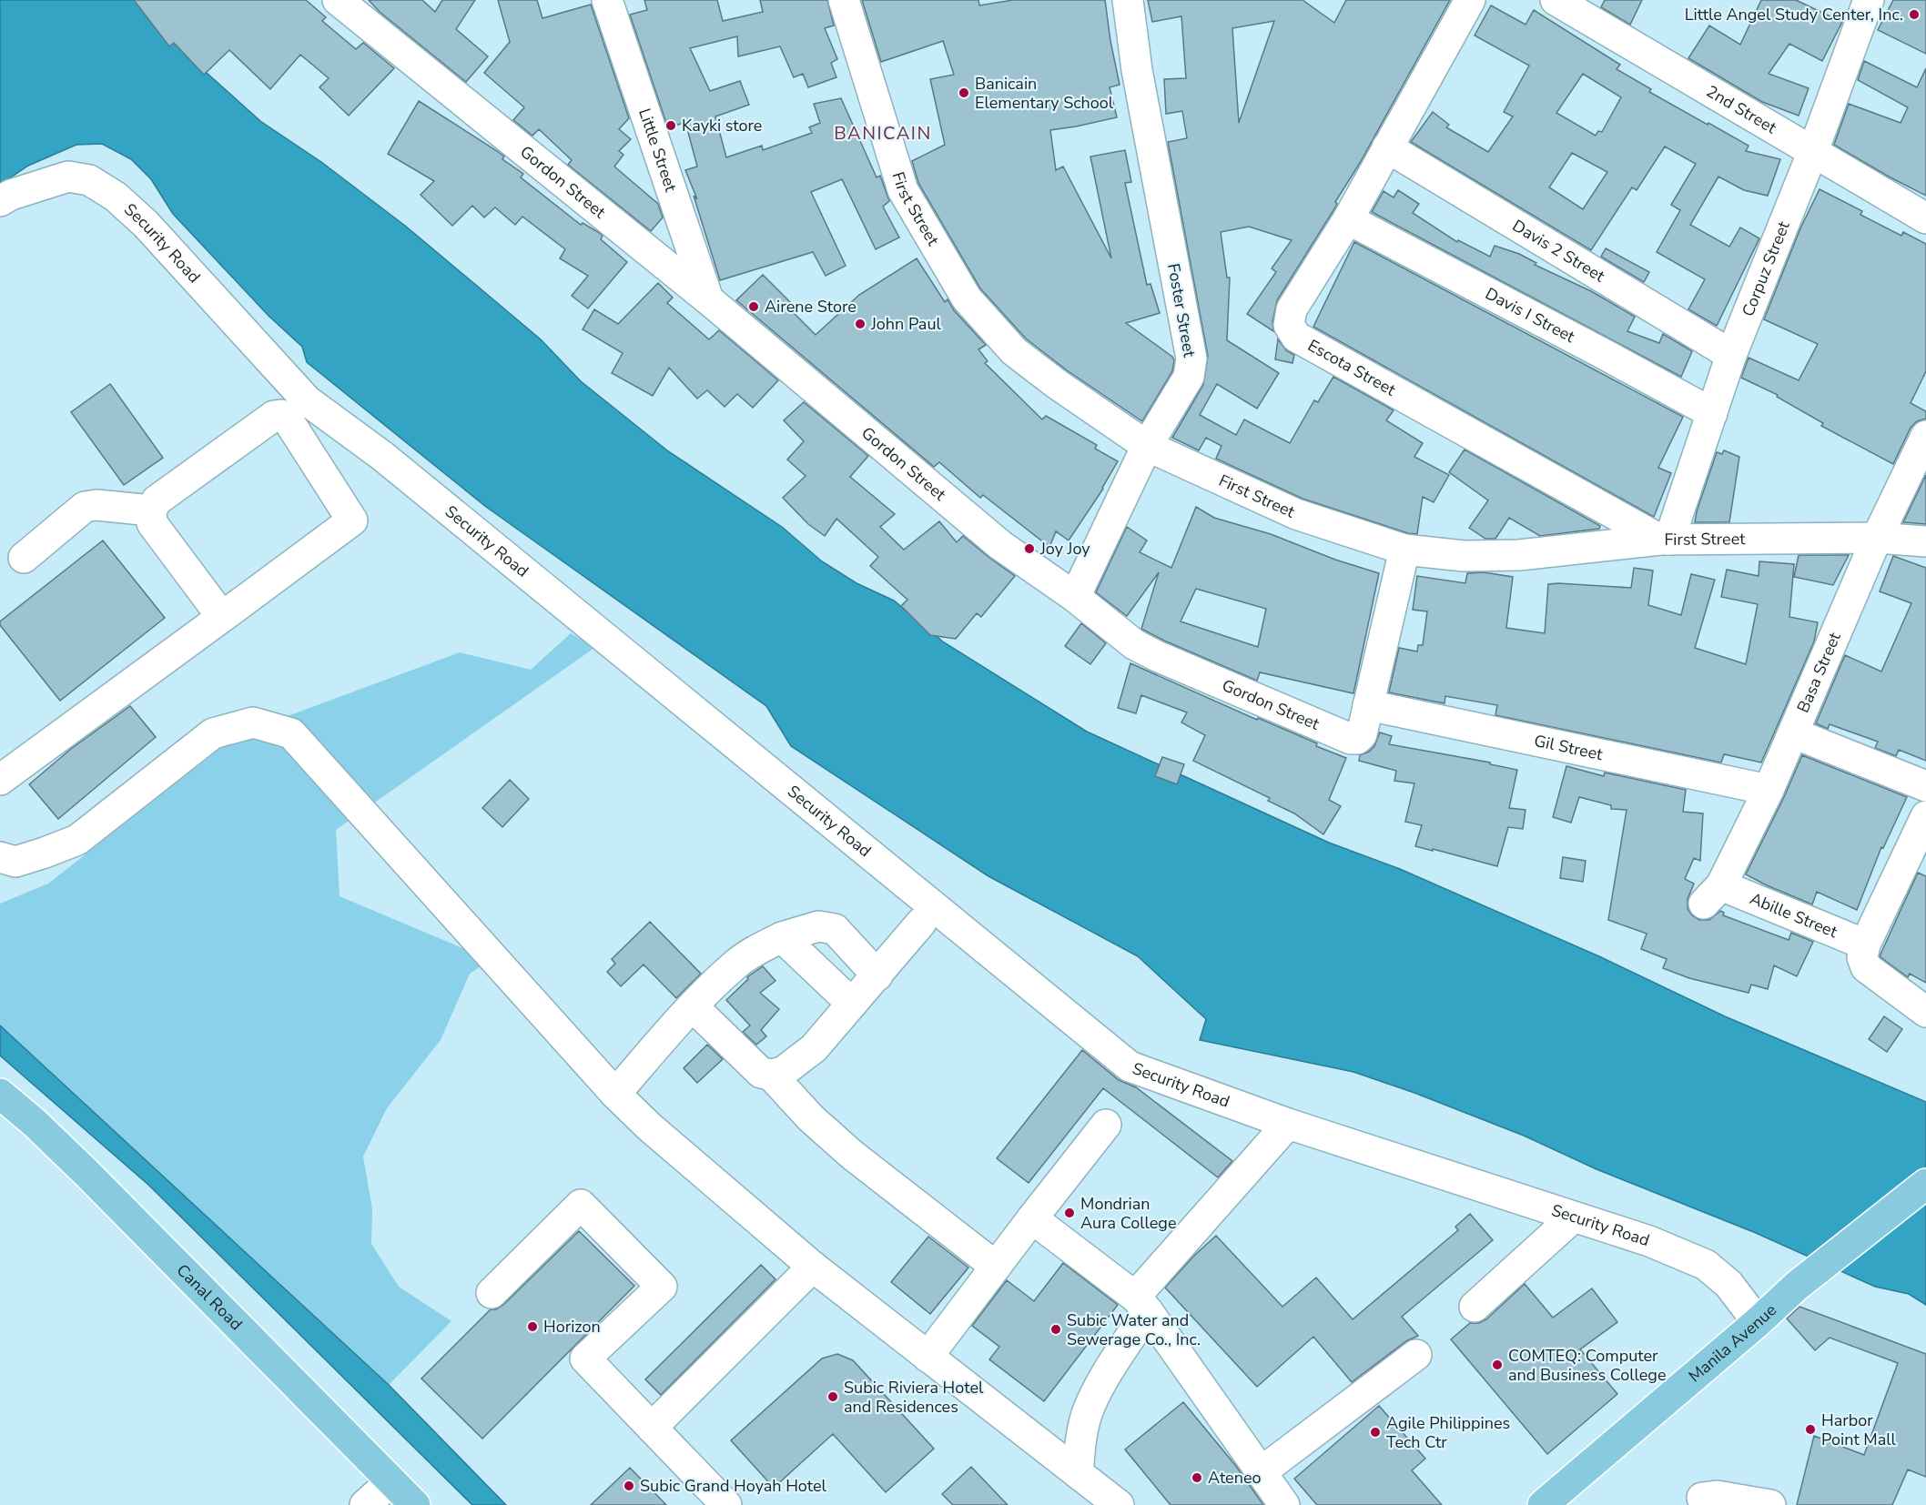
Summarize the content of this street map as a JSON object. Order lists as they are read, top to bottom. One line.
{"streets":{"main road":["Canal Road","Manila Avenue"],"street":["2nd Street","Little Street","Gordon Street","First Street","Security Road","Davis 2 Street","Corpuz Street","Foster Street","Davis I Street","Escota Street","Basa Street","Gil Street","Abille Street"]},"crossings":[["2nd Street","Corpuz Street"],["Little Street","Gordon Street"],["Gordon Street","First Street"],["Gordon Street","Foster Street"],["Gordon Street","Gil Street"],["First Street","Corpuz Street"],["First Street","Foster Street"],["First Street","Escota Street"],["First Street","Basa Street"],["Security Road","Manila Avenue"],["Davis 2 Street","Corpuz Street"],["Davis 2 Street","Escota Street"],["Corpuz Street","Davis I Street"],["Corpuz Street","Escota Street"],["Davis I Street","Escota Street"],["Basa Street","Gil Street"],["Basa Street","Abille Street"]],"districts":["BANICAIN"],"places":["Little Angel Study Center, Inc.","Banicain Elementary School","Kayki store","Airene Store","John Paul","Joy Joy","Mondrian Aura College","Horizon","Subic Water and Sewerage Co., Inc.","COMTEQ: Computer and Business College","Subic Riviera Hotel and Residences","Harbor Point Mall","Agile Philippines Tech Ctr","Ateneo","Subic Grand Hoyah Hotel"]}
